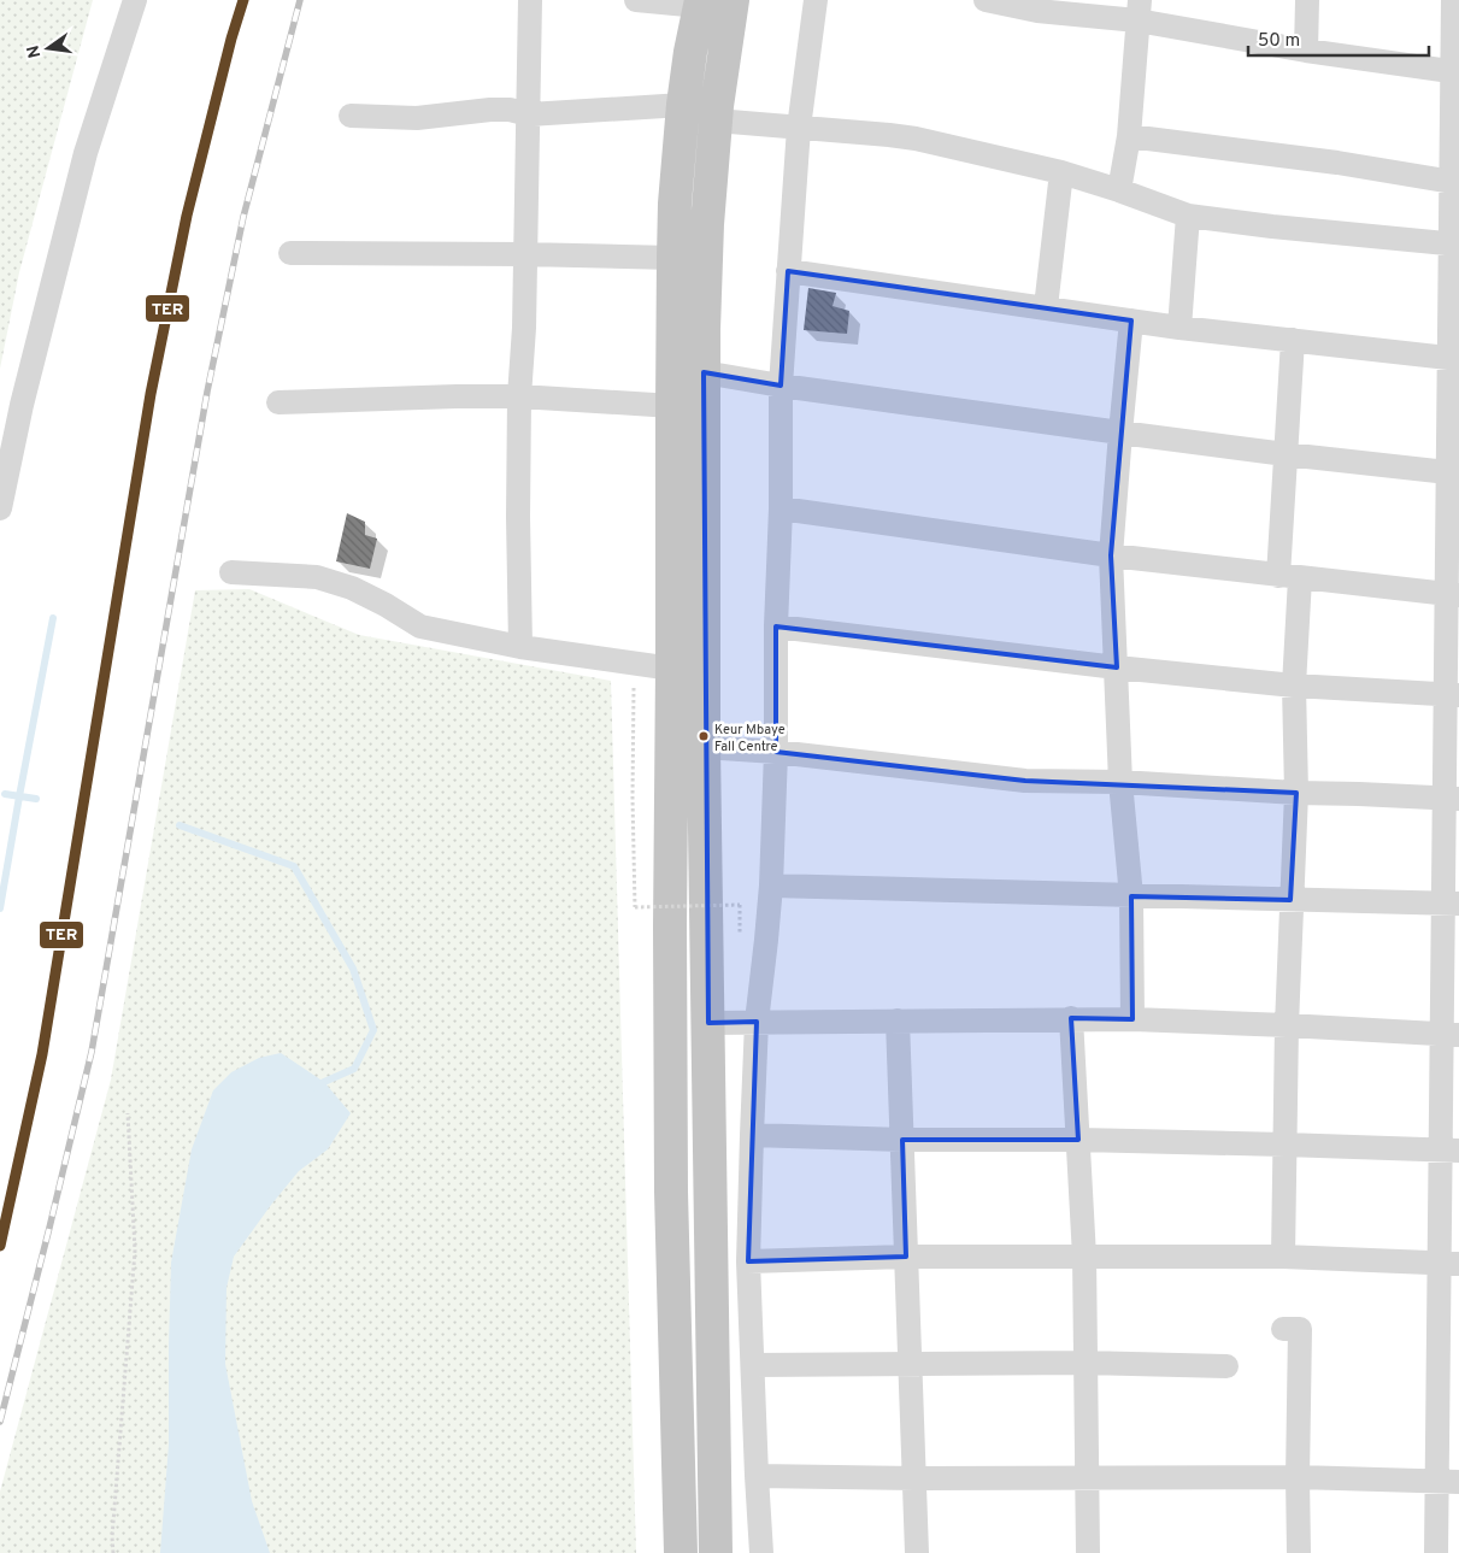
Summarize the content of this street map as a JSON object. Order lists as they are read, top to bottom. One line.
{"places":["Keur Mbaye Fall Centre"],"lines":["transit line TER"],"scale_bar":"50 m","north":"left"}
